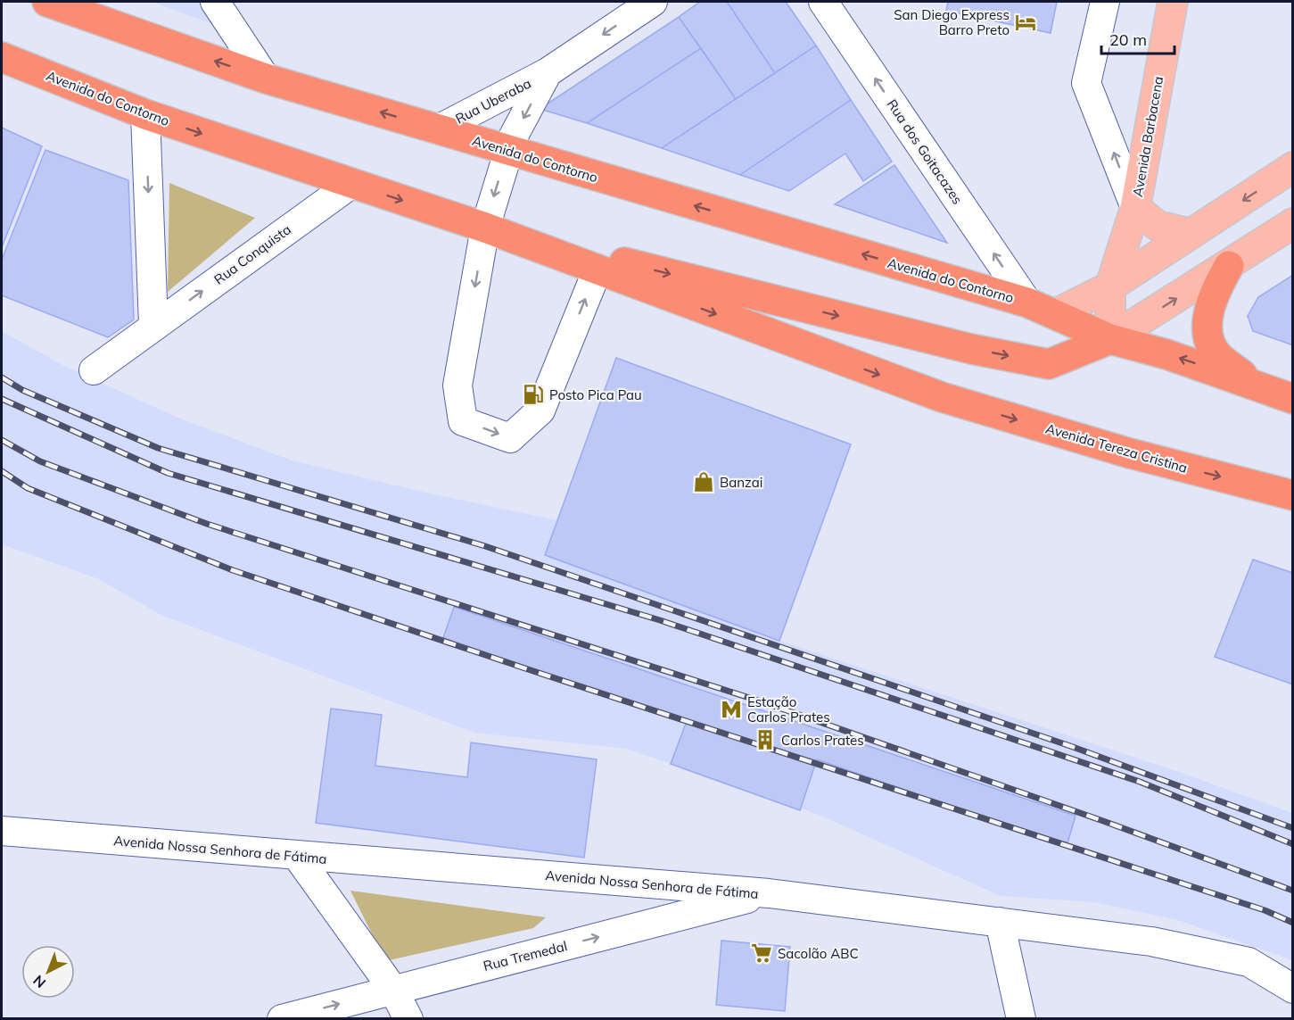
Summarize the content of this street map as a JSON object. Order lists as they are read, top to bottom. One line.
{"streets":{"highway":["Avenida do Contorno","Avenida Tereza Cristina"],"main road":["Avenida Barbacena"],"street":["Rua Uberaba","Rua dos Goitacazes","Rua Conquista","Avenida Nossa Senhora de Fátima","Rua Tremedal"]},"crossings":[["Avenida do Contorno","Rua Uberaba"],["Avenida do Contorno","Rua dos Goitacazes"],["Avenida do Contorno","Rua Conquista"],["Avenida do Contorno","Avenida Tereza Cristina"],["Avenida Nossa Senhora de Fátima","Rua Tremedal"]],"one_way":["Avenida Barbacena","Rua dos Goitacazes","Rua Conquista","Rua Tremedal"],"places":{"hotel":["San Diego Express Barro Preto"],"fuel station":["Posto Pica Pau"],"shop":["Banzai"],"metro station":["Estação Carlos Prates"],"building":["Carlos Prates"],"supermarket":["Sacolão ABC"]},"scale_bar":"20 m","north":"bottom left"}
